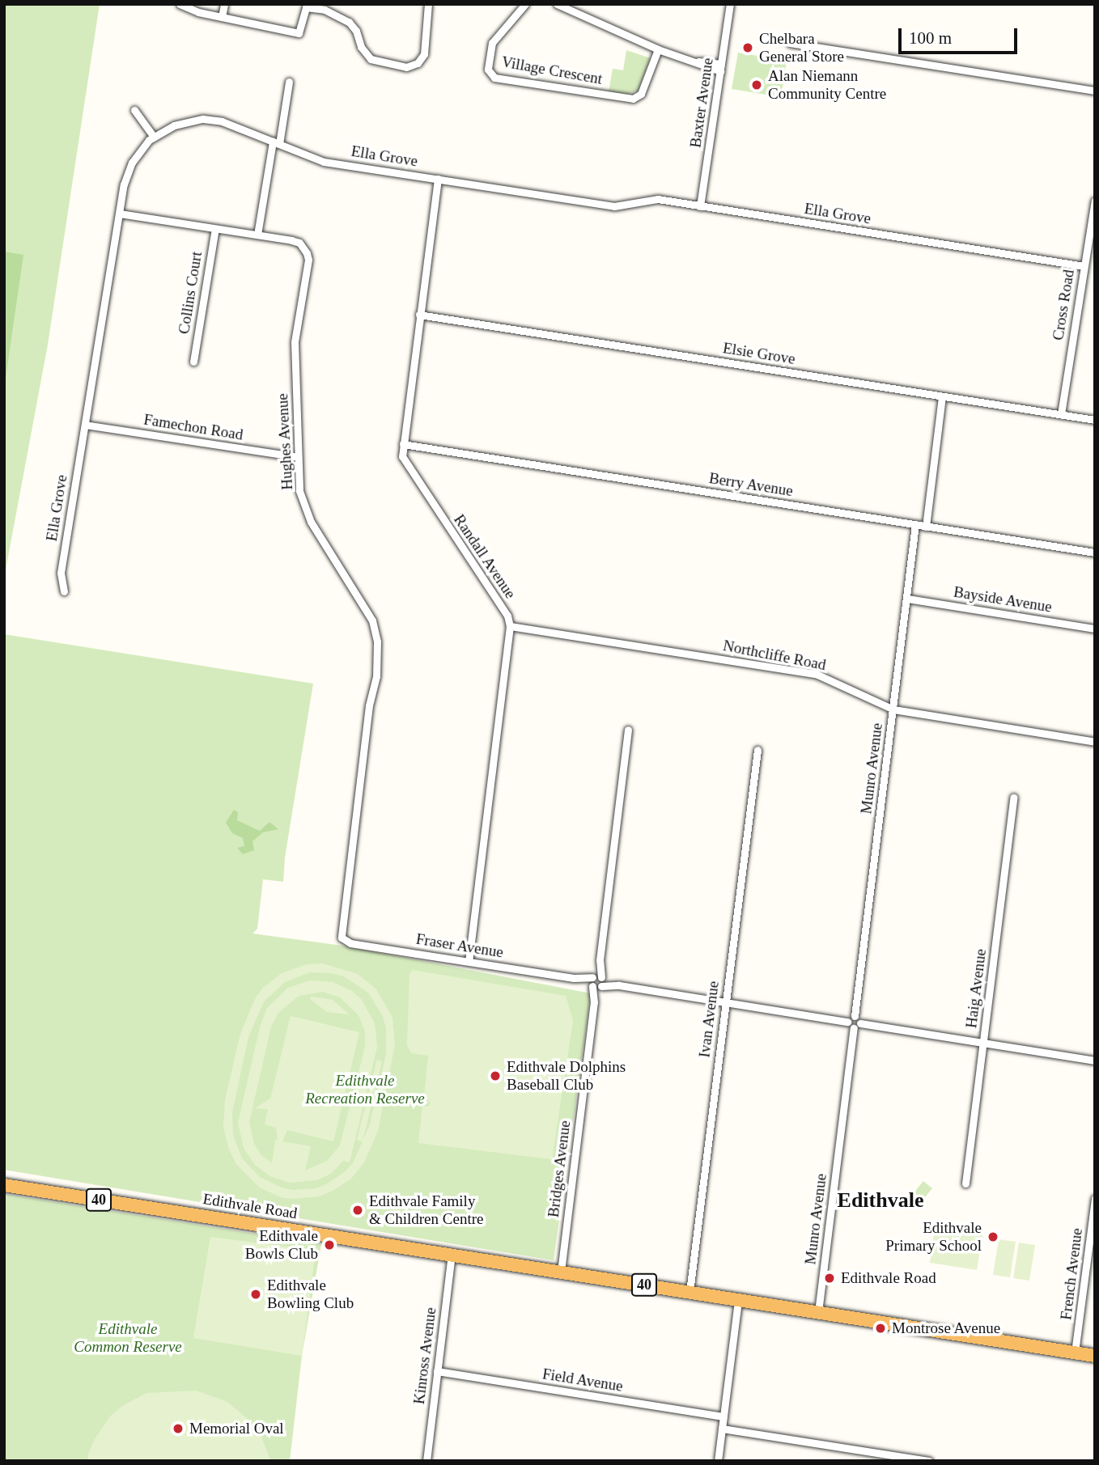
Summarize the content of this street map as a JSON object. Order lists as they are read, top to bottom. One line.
{"streets":{"highway":["40","Edithvale Road"],"street":["Village Crescent","Baxter Avenue","Ella Grove","Collins Court","Cross Road","Elsie Grove","Famechon Road","Hughes Avenue","Berry Avenue","Randall Avenue","Bayside Avenue","Northcliffe Road","Munro Avenue","Fraser Avenue","Haig Avenue","Ivan Avenue","Bridges Avenue","French Avenue","Kinross Avenue","Field Avenue"]},"crossings":[["Baxter Avenue","Ella Grove"],["Ella Grove","Cross Road"],["Ella Grove","Famechon Road"],["Ella Grove","Hughes Avenue"],["Ella Grove","Randall Avenue"],["Collins Court","Hughes Avenue"],["Cross Road","Elsie Grove"],["Elsie Grove","Randall Avenue"],["Famechon Road","Hughes Avenue"],["Hughes Avenue","Fraser Avenue"],["Berry Avenue","Randall Avenue"],["Berry Avenue","Munro Avenue"],["Randall Avenue","Northcliffe Road"],["Bayside Avenue","Munro Avenue"],["Northcliffe Road","Munro Avenue"],["Munro Avenue","Fraser Avenue"],["Munro Avenue","Edithvale Road"],["Fraser Avenue","Ivan Avenue"],["Fraser Avenue","Bridges Avenue"],["Ivan Avenue","Edithvale Road"],["Bridges Avenue","Edithvale Road"],["Edithvale Road","French Avenue"],["Edithvale Road","Kinross Avenue"],["Kinross Avenue","Field Avenue"]],"districts":["Edithvale"],"parks":["Edithvale Recreation Reserve","Edithvale Common Reserve"],"places":["Chelbara General Store","Alan Niemann Community Centre","Edithvale Dolphins Baseball Club","Edithvale Family & Children Centre","Edithvale Primary School","Edithvale Bowls Club","Edithvale Road","Edithvale Bowling Club","Montrose Avenue","Memorial Oval"],"scale_bar":"100 m"}
